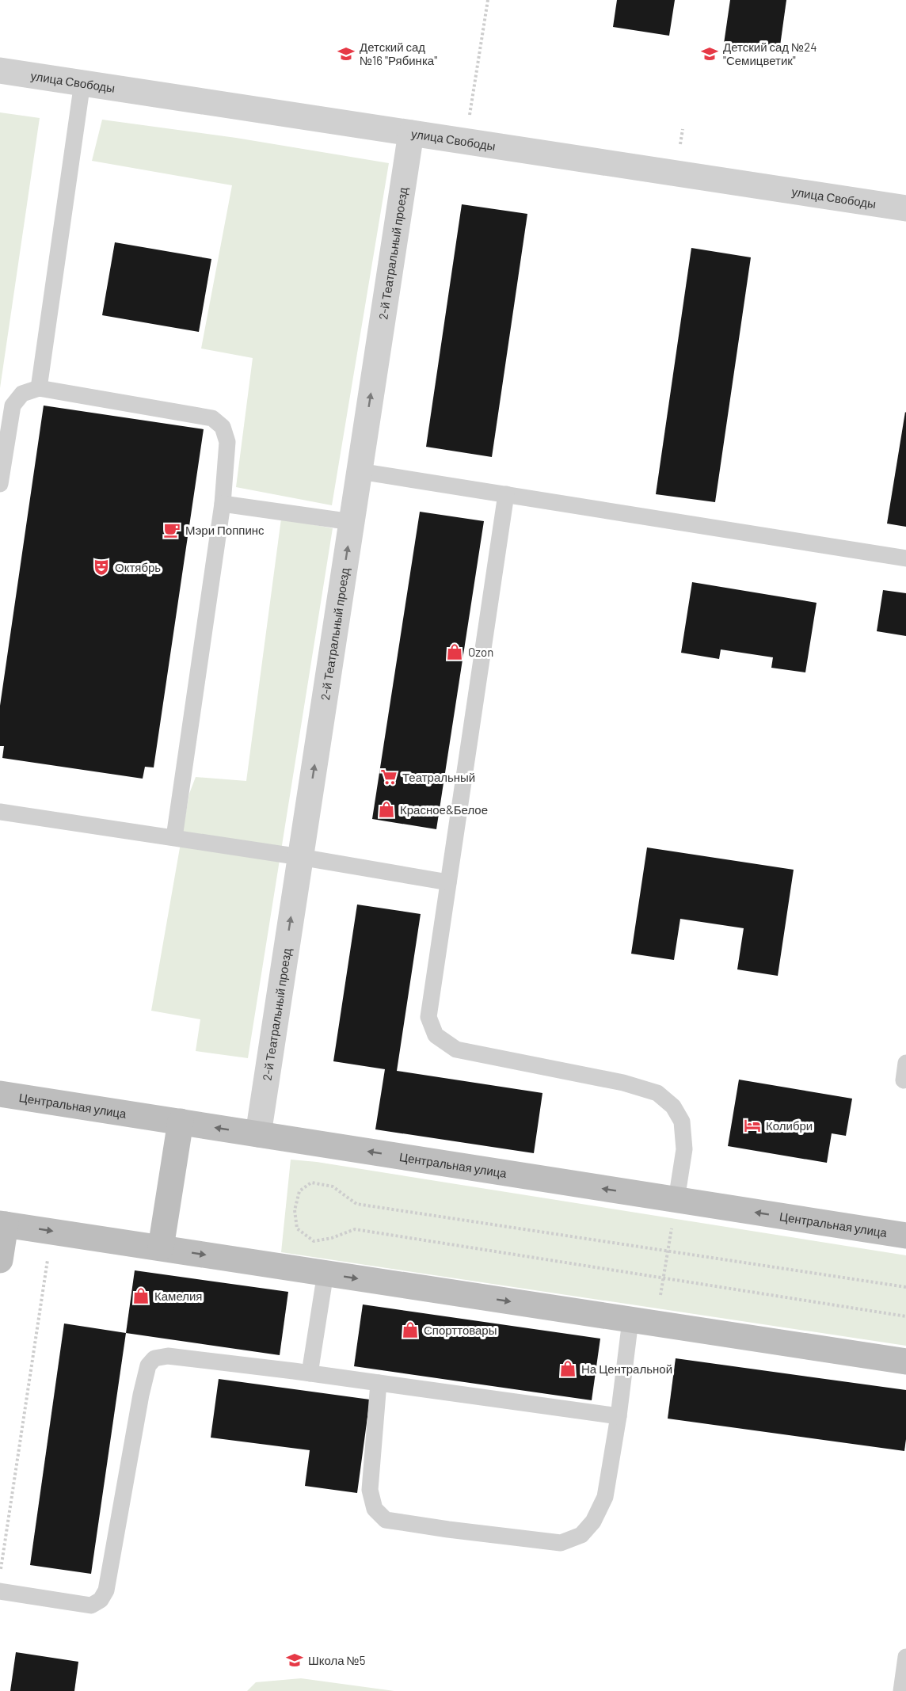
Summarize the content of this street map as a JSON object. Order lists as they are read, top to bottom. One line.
{"streets":{"street":["улица Свободы","2-й Театральный проезд","Центральная улица"]},"crossings":[["улица Свободы","2-й Театральный проезд"],["2-й Театральный проезд","Центральная улица"]],"one_way":["2-й Театральный проезд"],"places":{"school or university":["Детский сад №16 \"Рябинка\"","Детский сад №24 \"Семицветик\"","Школа №5"],"cafe":["Мэри Поппинс"],"theatre":["Октябрь"],"shop":["Ozon","Красное&Белое","Камелия","Спорттовары","На Центральной"],"supermarket":["Театральный"],"hotel":["Колибри"]}}
